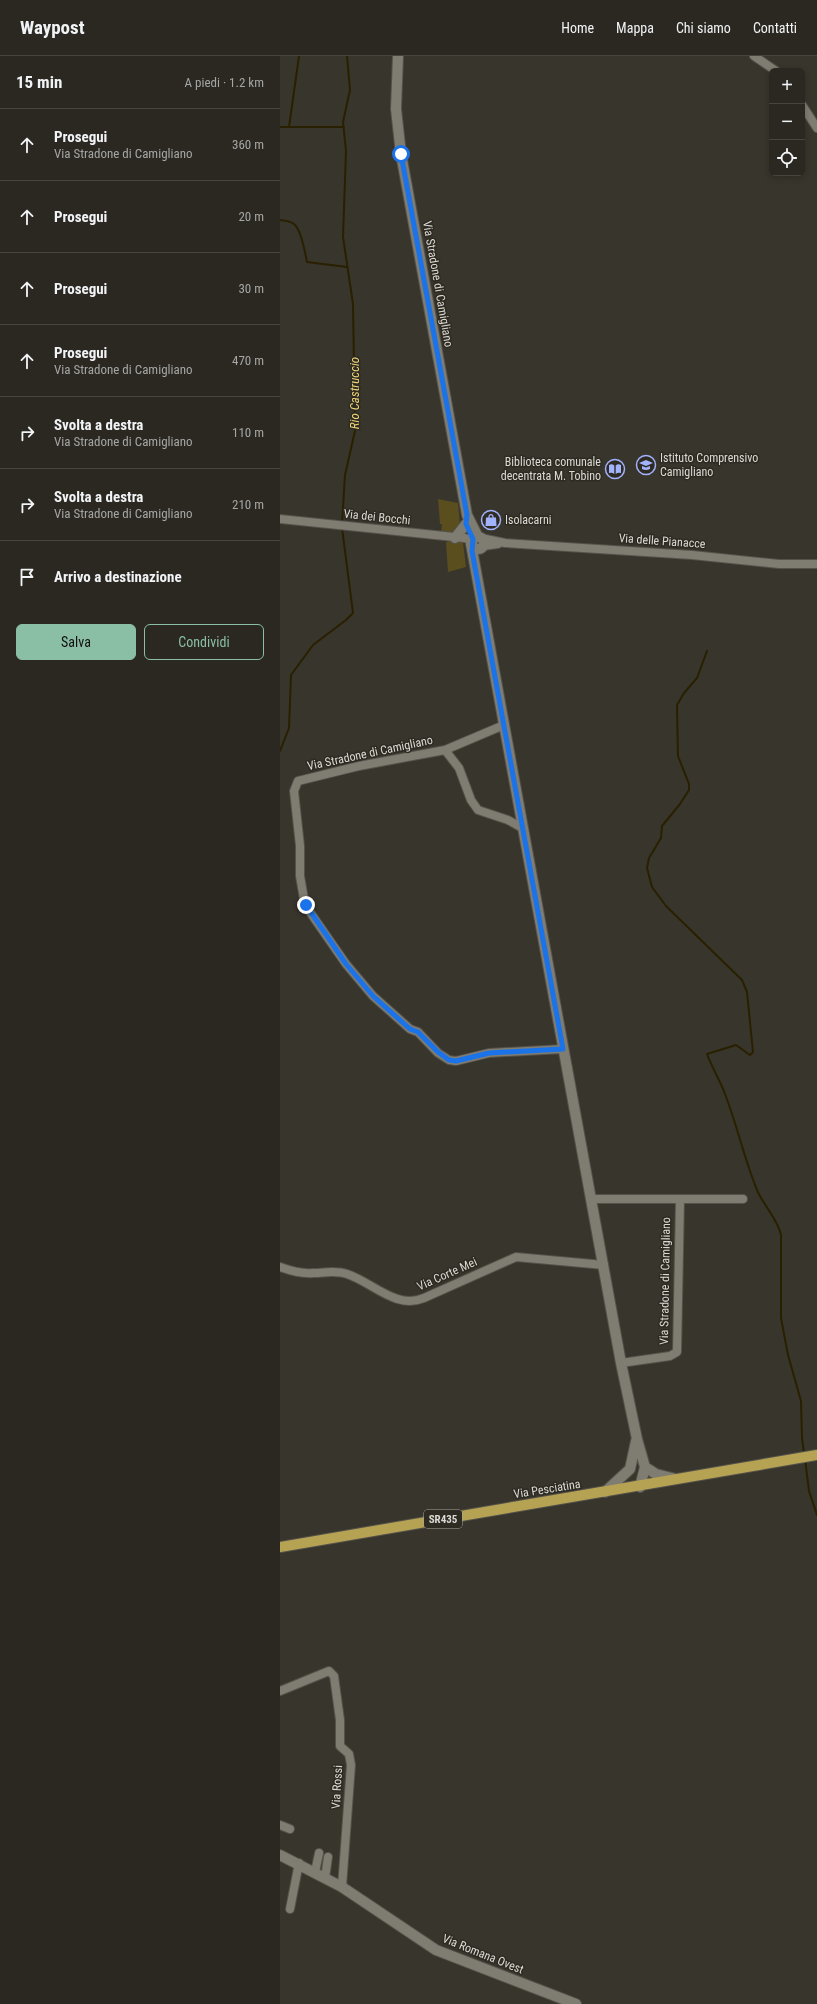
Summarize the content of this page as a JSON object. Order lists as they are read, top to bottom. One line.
{"streets":{"main road":["Via Pesciatina","SR435"],"street":["Via Stradone di Camigliano","Via dei Bocchi","Via delle Pianacce","Via Corte Mei","Via Rossi","Via Romana Ovest"]},"crossings":[["Via Stradone di Camigliano","Via dei Bocchi"],["Via Stradone di Camigliano","Via delle Pianacce"],["Via dei Bocchi","Via delle Pianacce"],["Via Rossi","Via Romana Ovest"]],"water":["Rio Castruccio"],"places":{"school or university":["Istituto Comprensivo Camigliano"],"library":["Biblioteca comunale decentrata M. Tobino"],"shop":["Isolacarni"]},"page":{"header":"Waypost","nav":["Home","Mappa","Chi siamo","Contatti"],"heading":["15 min","A piedi · 1.2 km"],"map_buttons":["+","−"],"list":[["Prosegui","Via Stradone di Camigliano","360 m"],["Prosegui","20 m"],["Prosegui","30 m"],["Prosegui","Via Stradone di Camigliano","470 m"],["Svolta a destra","Via Stradone di Camigliano","110 m"],["Svolta a destra","Via Stradone di Camigliano","210 m"],"Arrivo a destinazione"],"buttons":["Salva","Condividi"]}}
